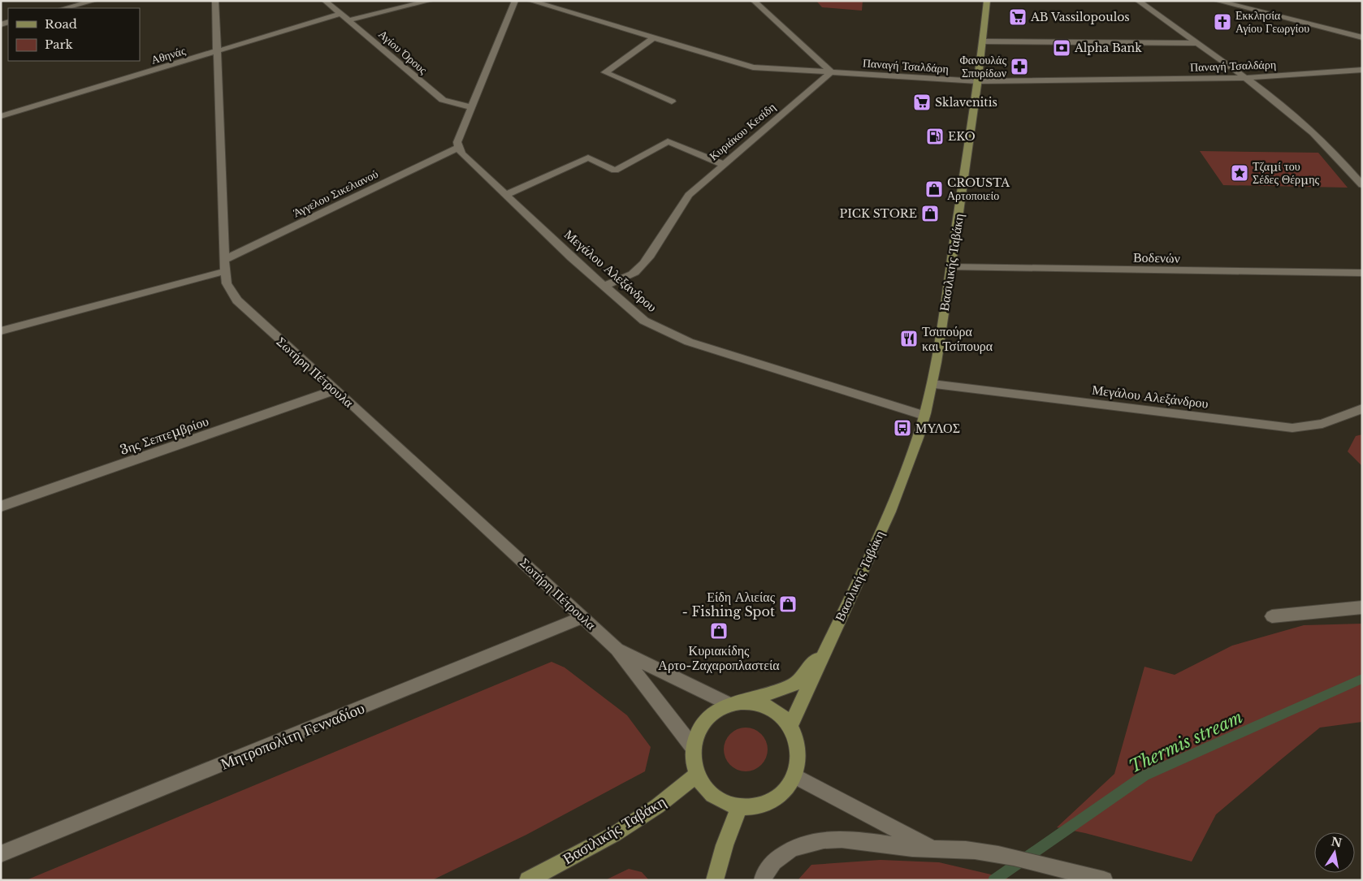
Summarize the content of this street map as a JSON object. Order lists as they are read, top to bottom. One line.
{"streets":{"main road":["Βασιλικής Ταβάκη"],"street":["Αγίου Όρους","Αθηνάς","Παναγή Τσαλδάρη","Κυριάκου Κεσίδη","Άγγελου Σικελιανού","Βοδενών","Μεγάλου Αλεξάνδρου","Σωτήρη Πέτρουλα","3ης Σεπτεμβρίου","Μητροπολίτη Γενναδίου"]},"crossings":[["Αγίου Όρους","Αθηνάς"],["Αθηνάς","Σωτήρη Πέτρουλα"],["Παναγή Τσαλδάρη","Κυριάκου Κεσίδη"],["Παναγή Τσαλδάρη","Βασιλικής Ταβάκη"],["Κυριάκου Κεσίδη","Μεγάλου Αλεξάνδρου"],["Άγγελου Σικελιανού","Μεγάλου Αλεξάνδρου"],["Άγγελου Σικελιανού","Σωτήρη Πέτρουλα"],["Βοδενών","Βασιλικής Ταβάκη"],["Βασιλικής Ταβάκη","Μεγάλου Αλεξάνδρου"],["Βασιλικής Ταβάκη","Σωτήρη Πέτρουλα"],["Σωτήρη Πέτρουλα","3ης Σεπτεμβρίου"],["Σωτήρη Πέτρουλα","Μητροπολίτη Γενναδίου"]],"water":["Thermis stream"],"places":{"supermarket":["AB Vassilopoulos","Sklavenitis"],"church":["Εκκλησία Αγίου Γεωργίου"],"bank":["Alpha Bank"],"pharmacy":["Φανουλάς Σπυρίδων"],"fuel station":["EKO"],"place":["Τζαμί του Σέδες Θέρμης"],"shop":["CROUSTA Αρτοποιείο","PICK STORE","Είδη Αλιείας - Fishing Spot","Κυριακίδης Αρτο-Ζαχαροπλαστεία"],"restaurant":["Τσιπούρα και Τσίπουρα"],"bus stop":["ΜΥΛΟΣ"]},"legend":["Road","Park"],"north":"top"}
